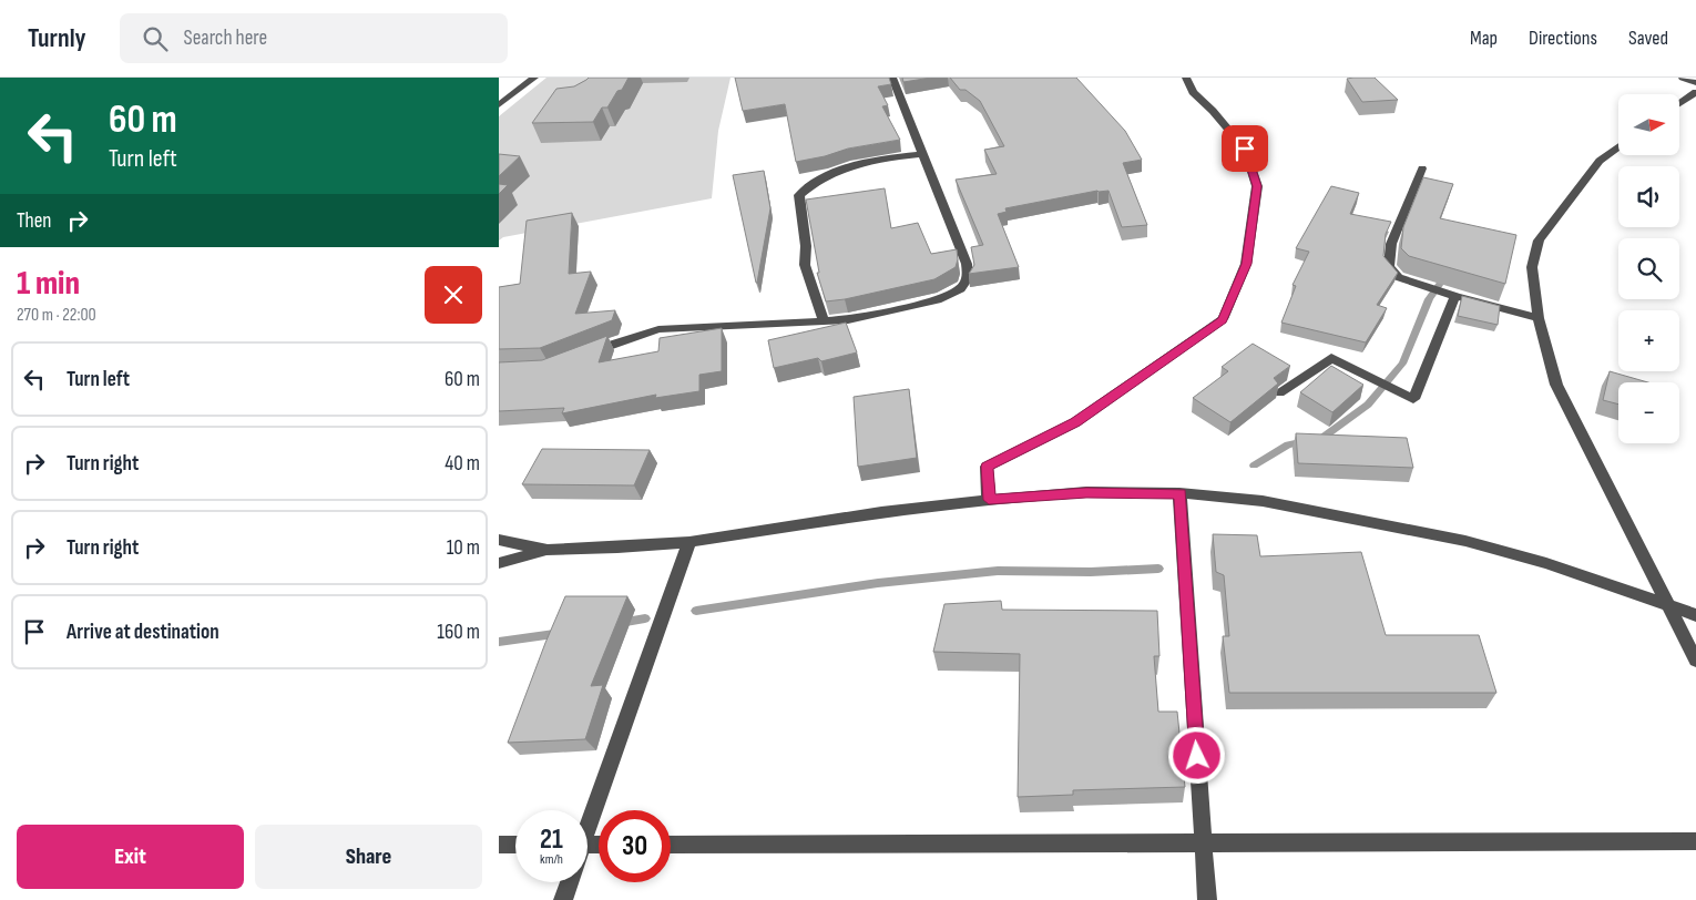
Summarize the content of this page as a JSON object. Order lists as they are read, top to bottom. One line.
{"north":"right","page":{"header":"Turnly","search":"Search here","nav":["Map","Directions","Saved"],"turn":["60 m","Turn left"],"map_buttons":["+","−"],"then":"Then","heading":["1 min","270 m · 22:00"],"list":[{"name":"Turn left","value":"60 m"},{"name":"Turn right","value":"40 m"},{"name":"Turn right","value":"10 m"},{"name":"Arrive at destination","value":"160 m"}],"speed":"21 km/h","limit":"30","buttons":["Exit","Share"]}}
